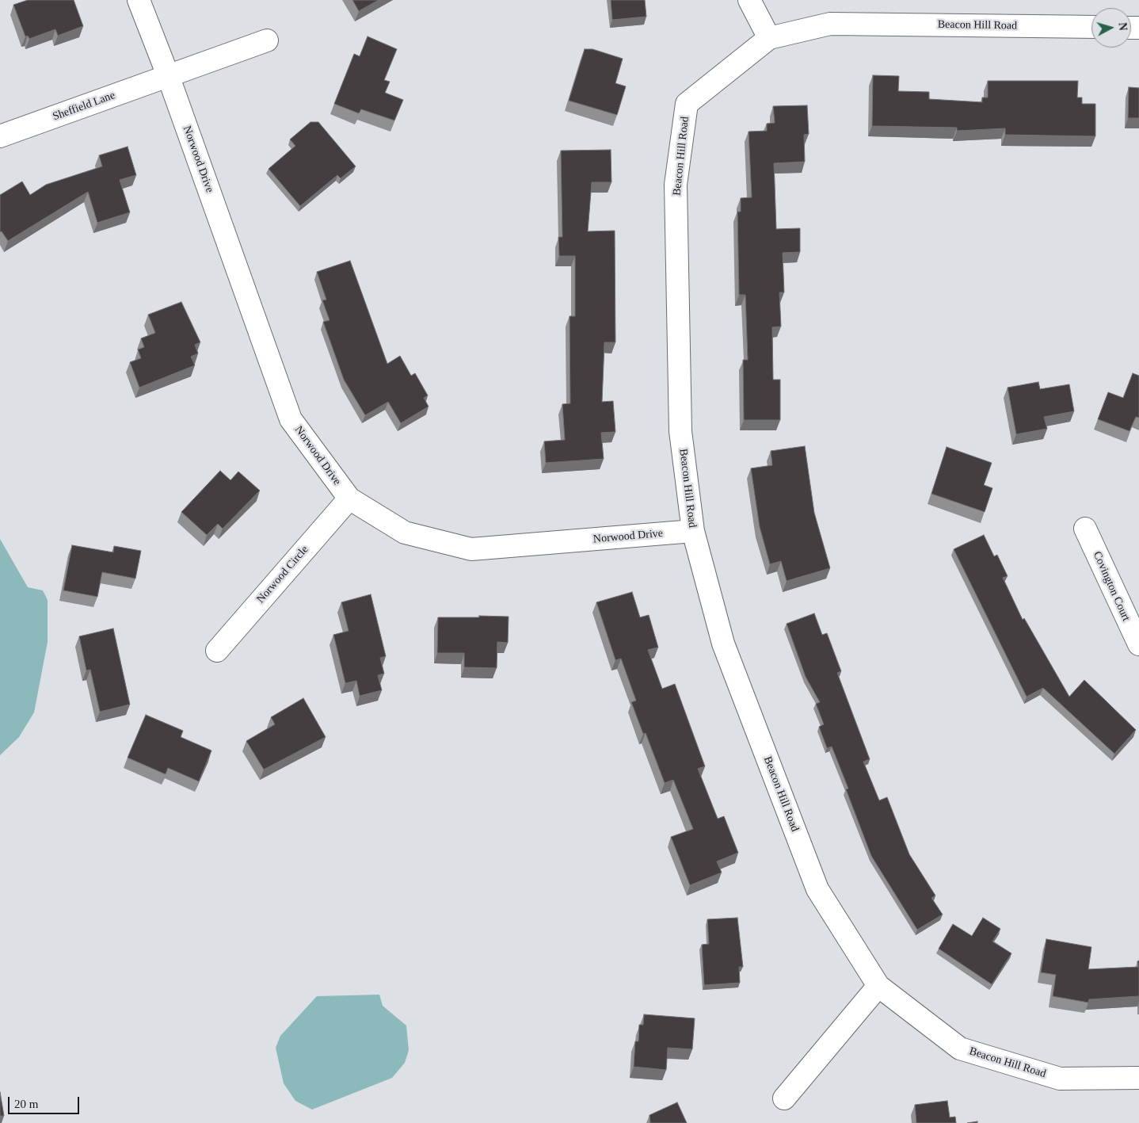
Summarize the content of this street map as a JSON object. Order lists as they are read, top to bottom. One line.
{"streets":{"street":["Beacon Hill Road","Sheffield Lane","Norwood Drive","Norwood Circle","Covington Court"]},"crossings":[["Beacon Hill Road","Norwood Drive"],["Sheffield Lane","Norwood Drive"],["Norwood Drive","Norwood Circle"]],"scale_bar":"20 m","north":"right"}
